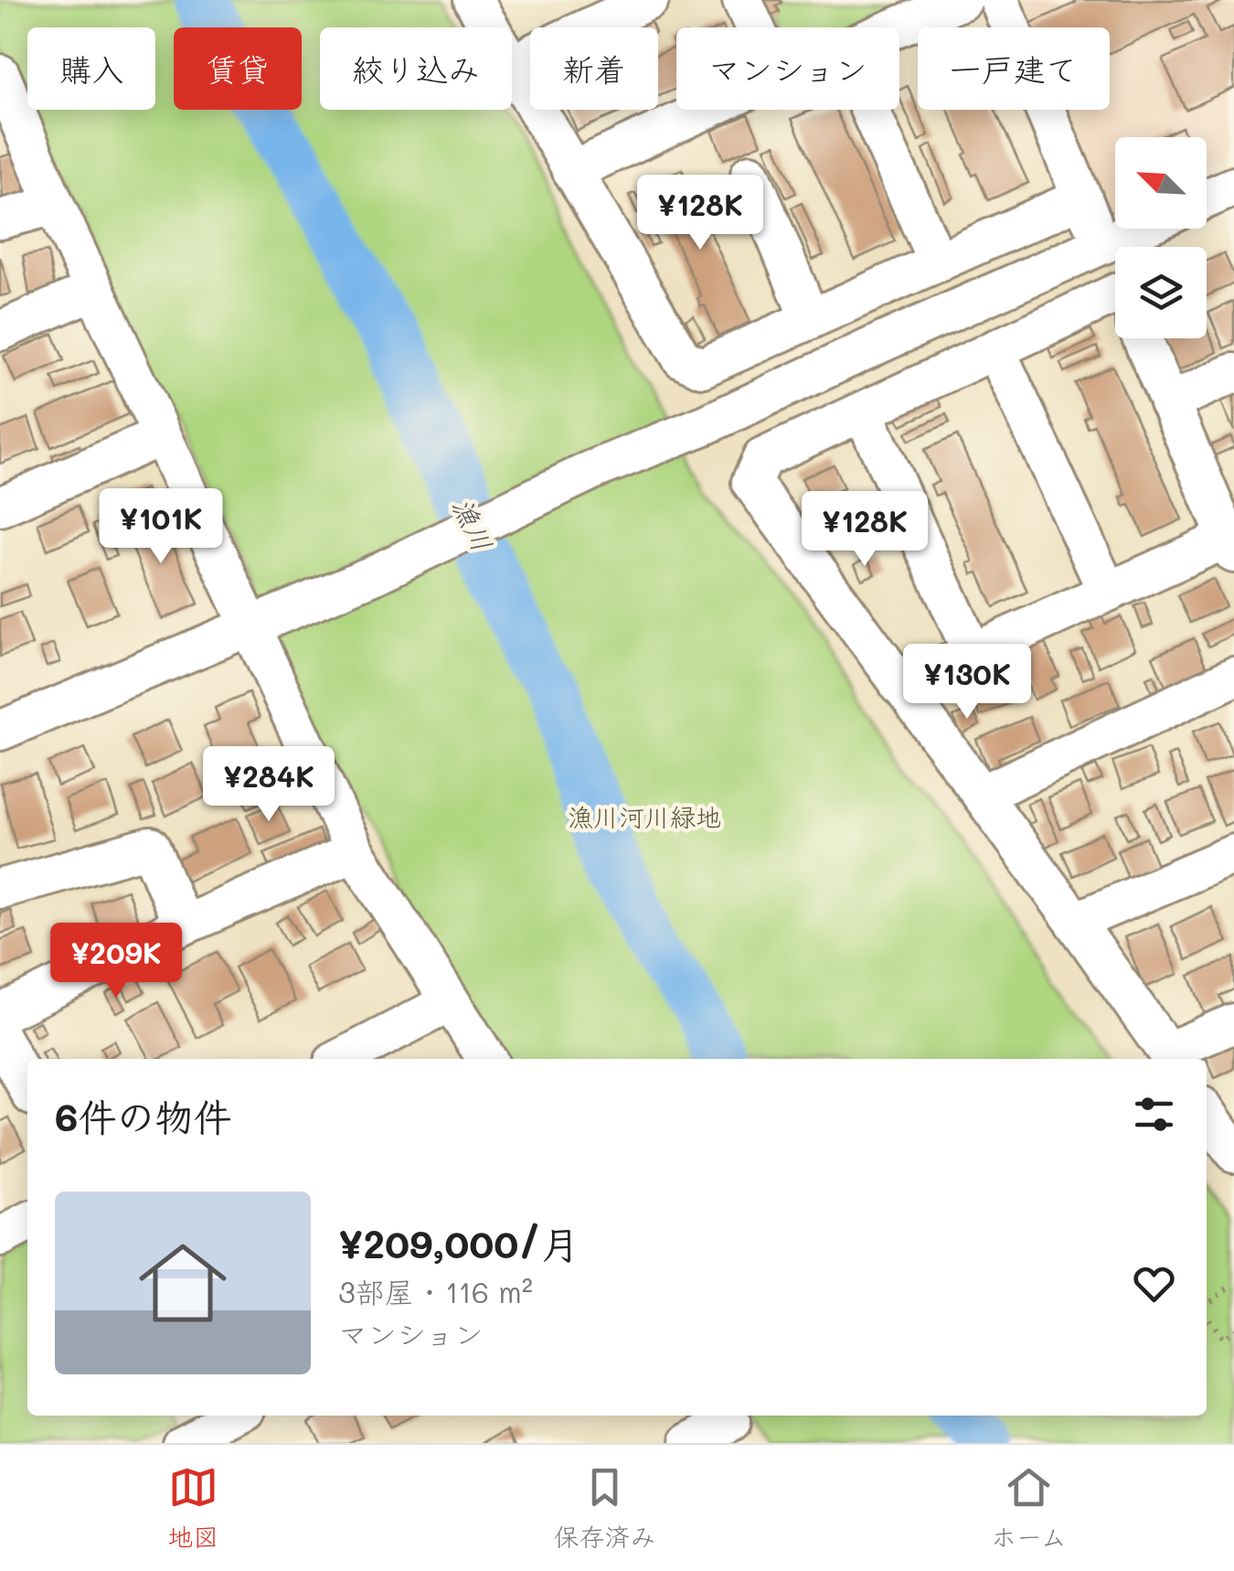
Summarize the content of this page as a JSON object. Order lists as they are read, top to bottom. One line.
{"water":["漁川"],"parks":["漁川河川緑地"],"north":"top left","page":{"chip":["購入","賃貸","絞り込み","新着","マンション","一戸建て"],"price":["¥128K","¥101K","¥128K","¥130K","¥284K","¥209K"],"heading":"6件の物件","list":[{"name":"¥209,000/月","note":"3部屋 · 116 m² · マンション"}],"tabs":["地図","保存済み","ホーム"]}}
